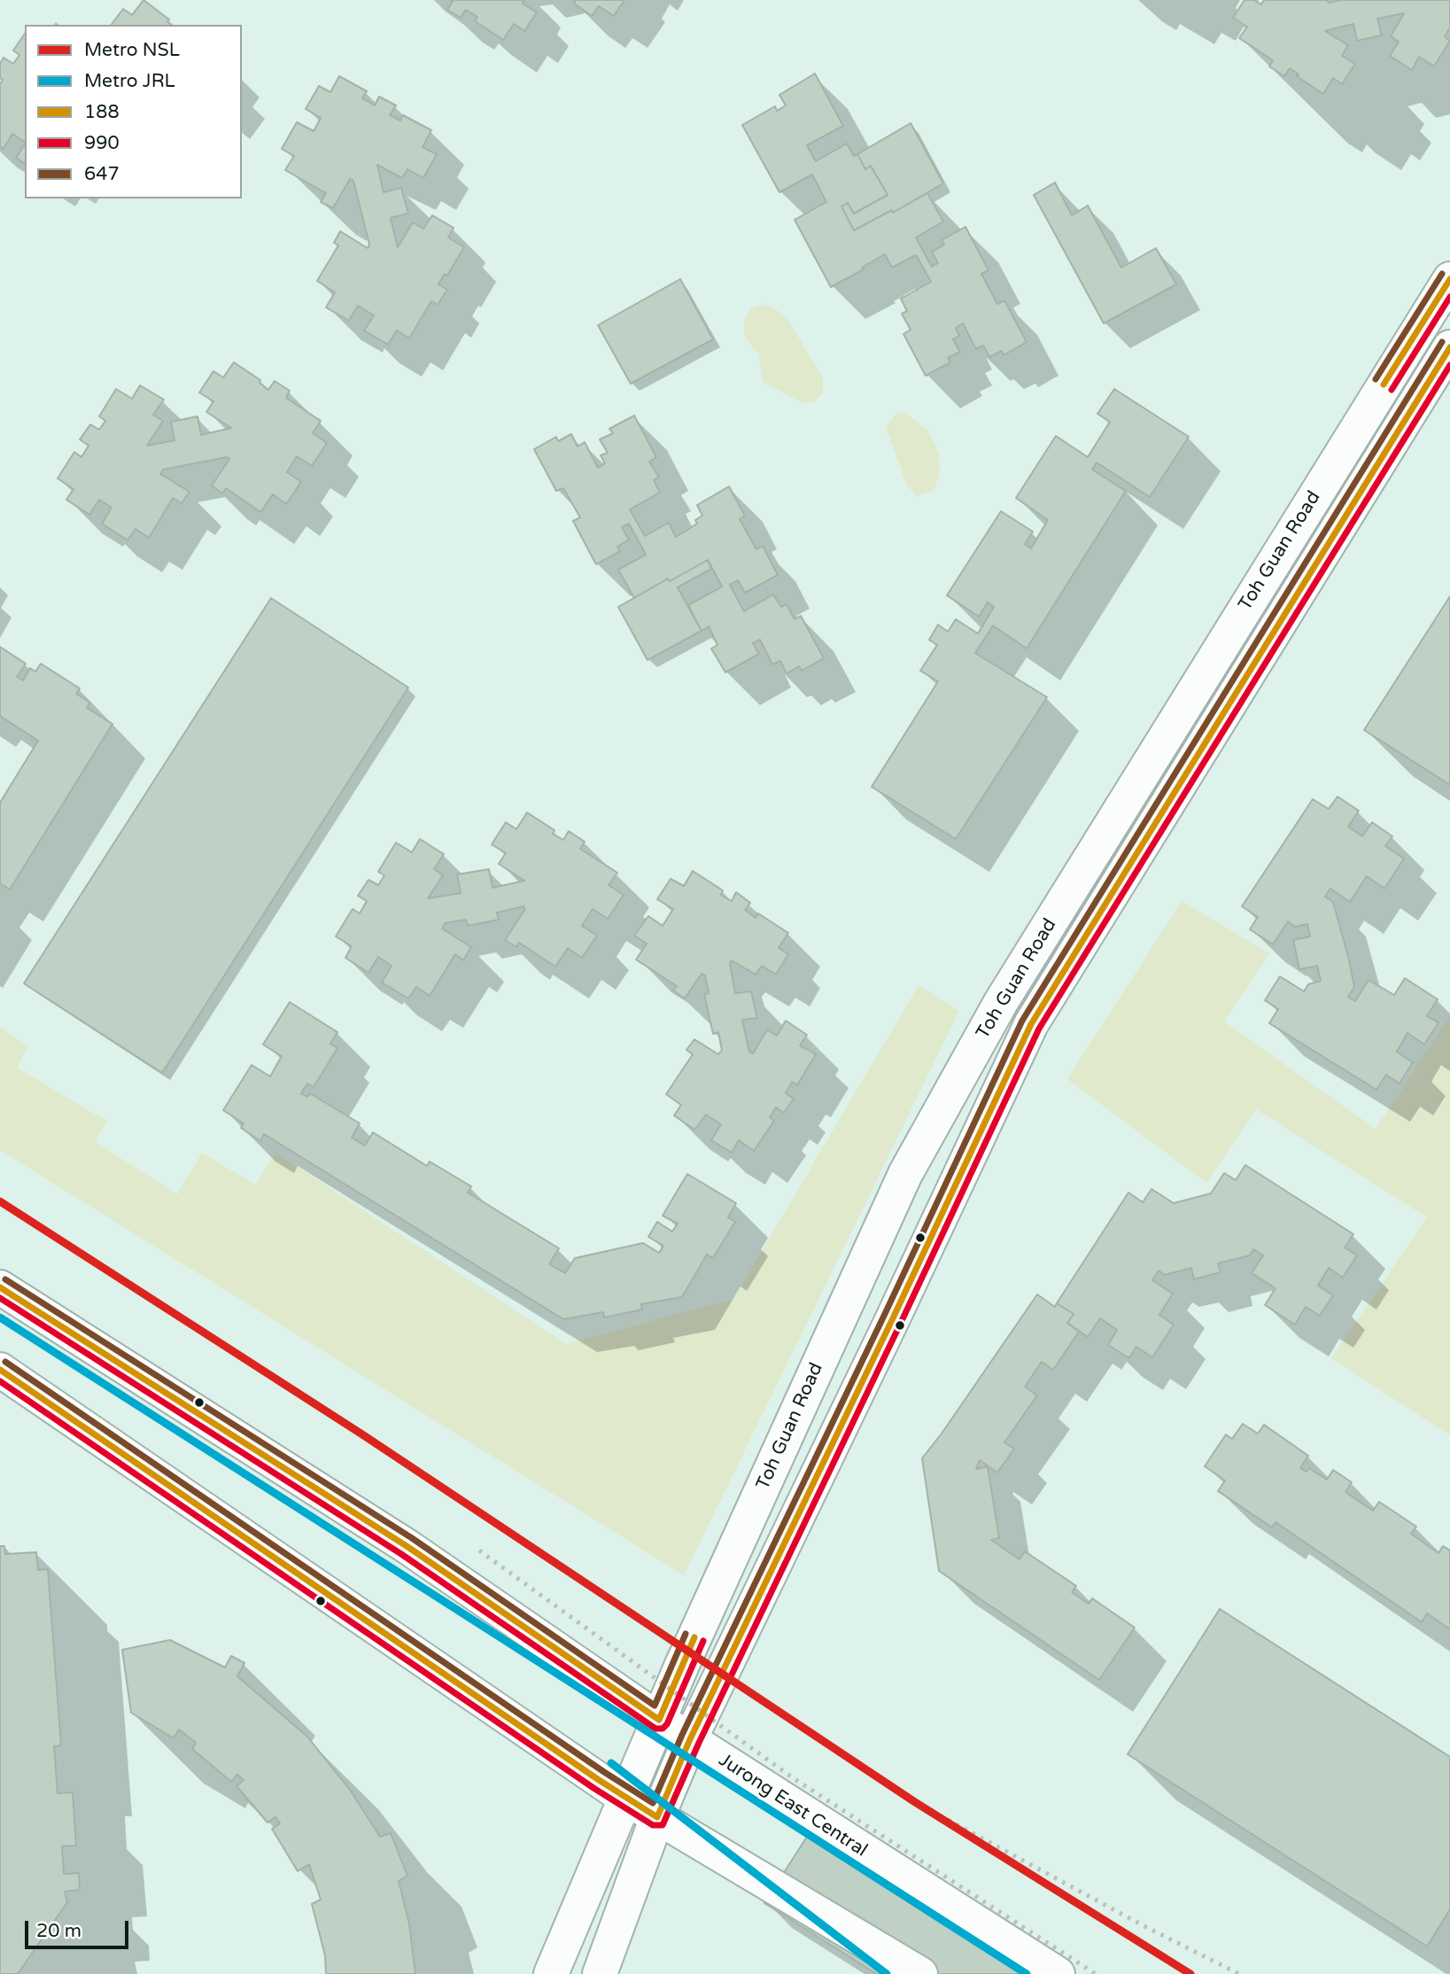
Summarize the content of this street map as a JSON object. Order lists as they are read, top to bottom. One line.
{"streets":{"street":["Toh Guan Road","Jurong East Central"]},"crossings":[["Toh Guan Road","Jurong East Central"]],"lines":["transit line 647","transit line 188","transit line 990","metro line NSL","metro line JRL"],"legend":["Metro NSL","Metro JRL","188","990","647"],"scale_bar":"20 m"}
